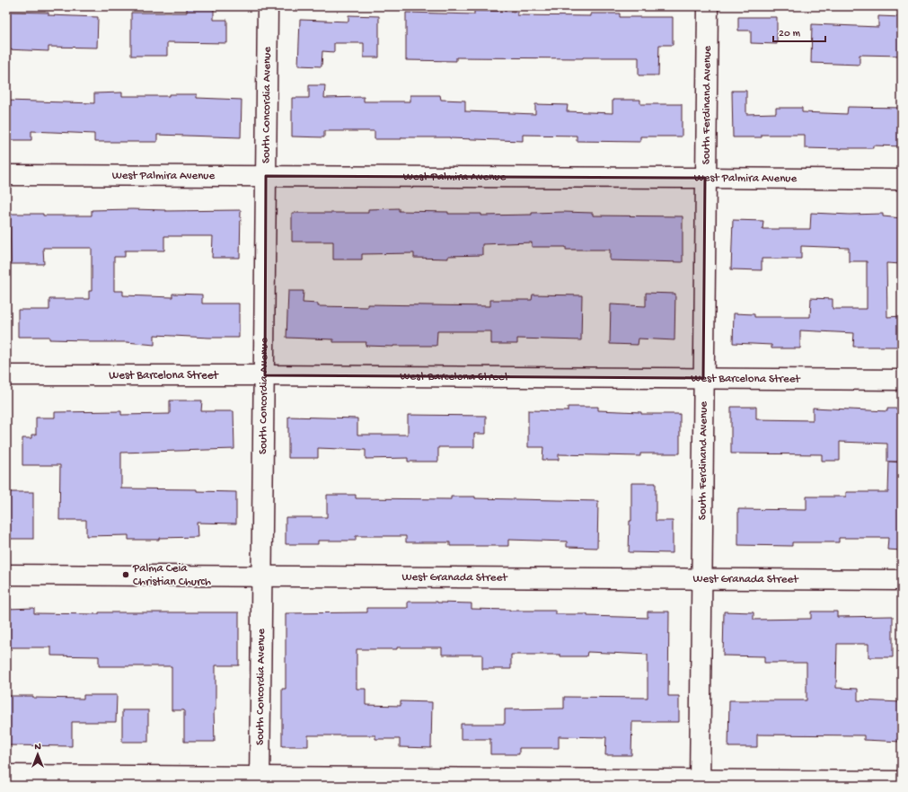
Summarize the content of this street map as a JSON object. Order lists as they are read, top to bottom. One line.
{"streets":{"street":["South Concordia Avenue","South Ferdinand Avenue","West Palmira Avenue","West Barcelona Street","West Granada Street"]},"crossings":[["South Concordia Avenue","West Palmira Avenue"],["South Concordia Avenue","West Barcelona Street"],["South Concordia Avenue","West Granada Street"],["South Ferdinand Avenue","West Palmira Avenue"],["South Ferdinand Avenue","West Barcelona Street"],["South Ferdinand Avenue","West Granada Street"]],"places":["Palma Ceia Christian Church"],"scale_bar":"20 m","north":"top"}
